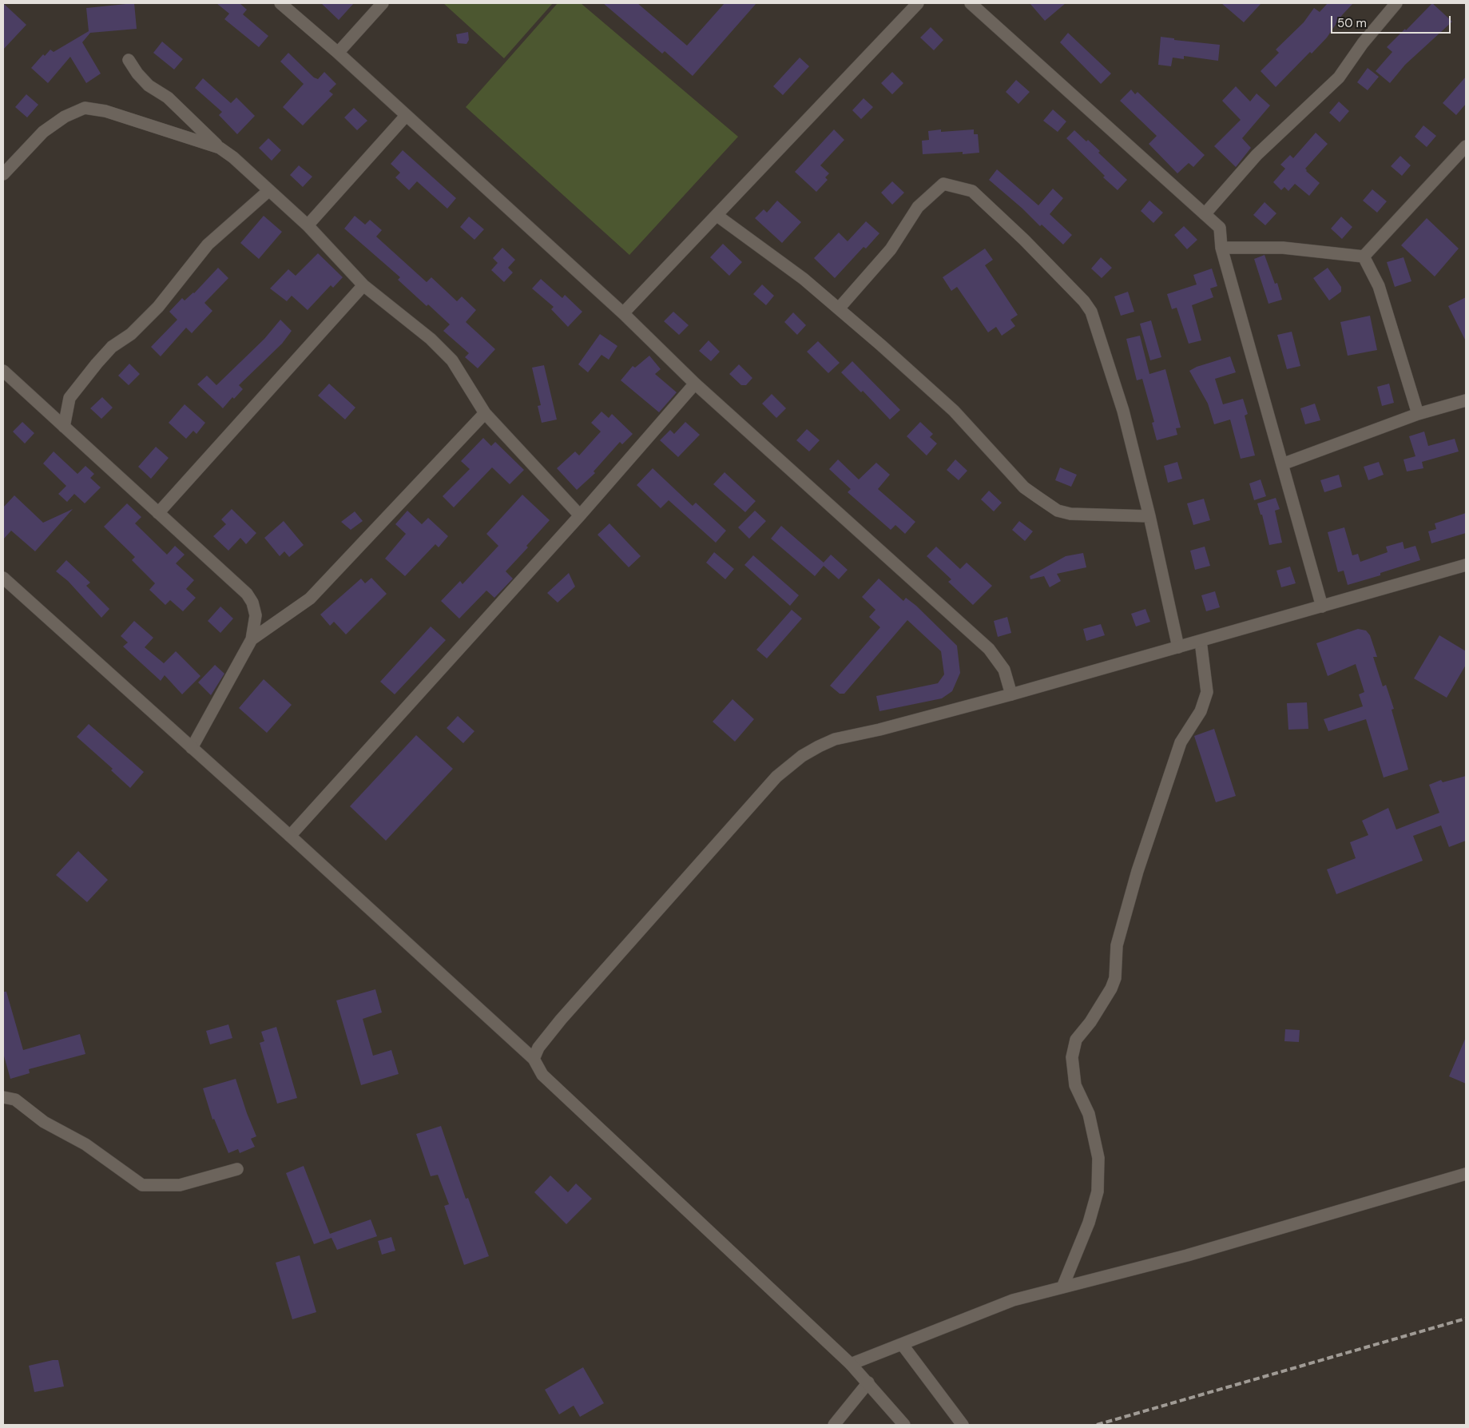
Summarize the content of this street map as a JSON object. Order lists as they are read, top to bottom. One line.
{"scale_bar":"50 m"}
